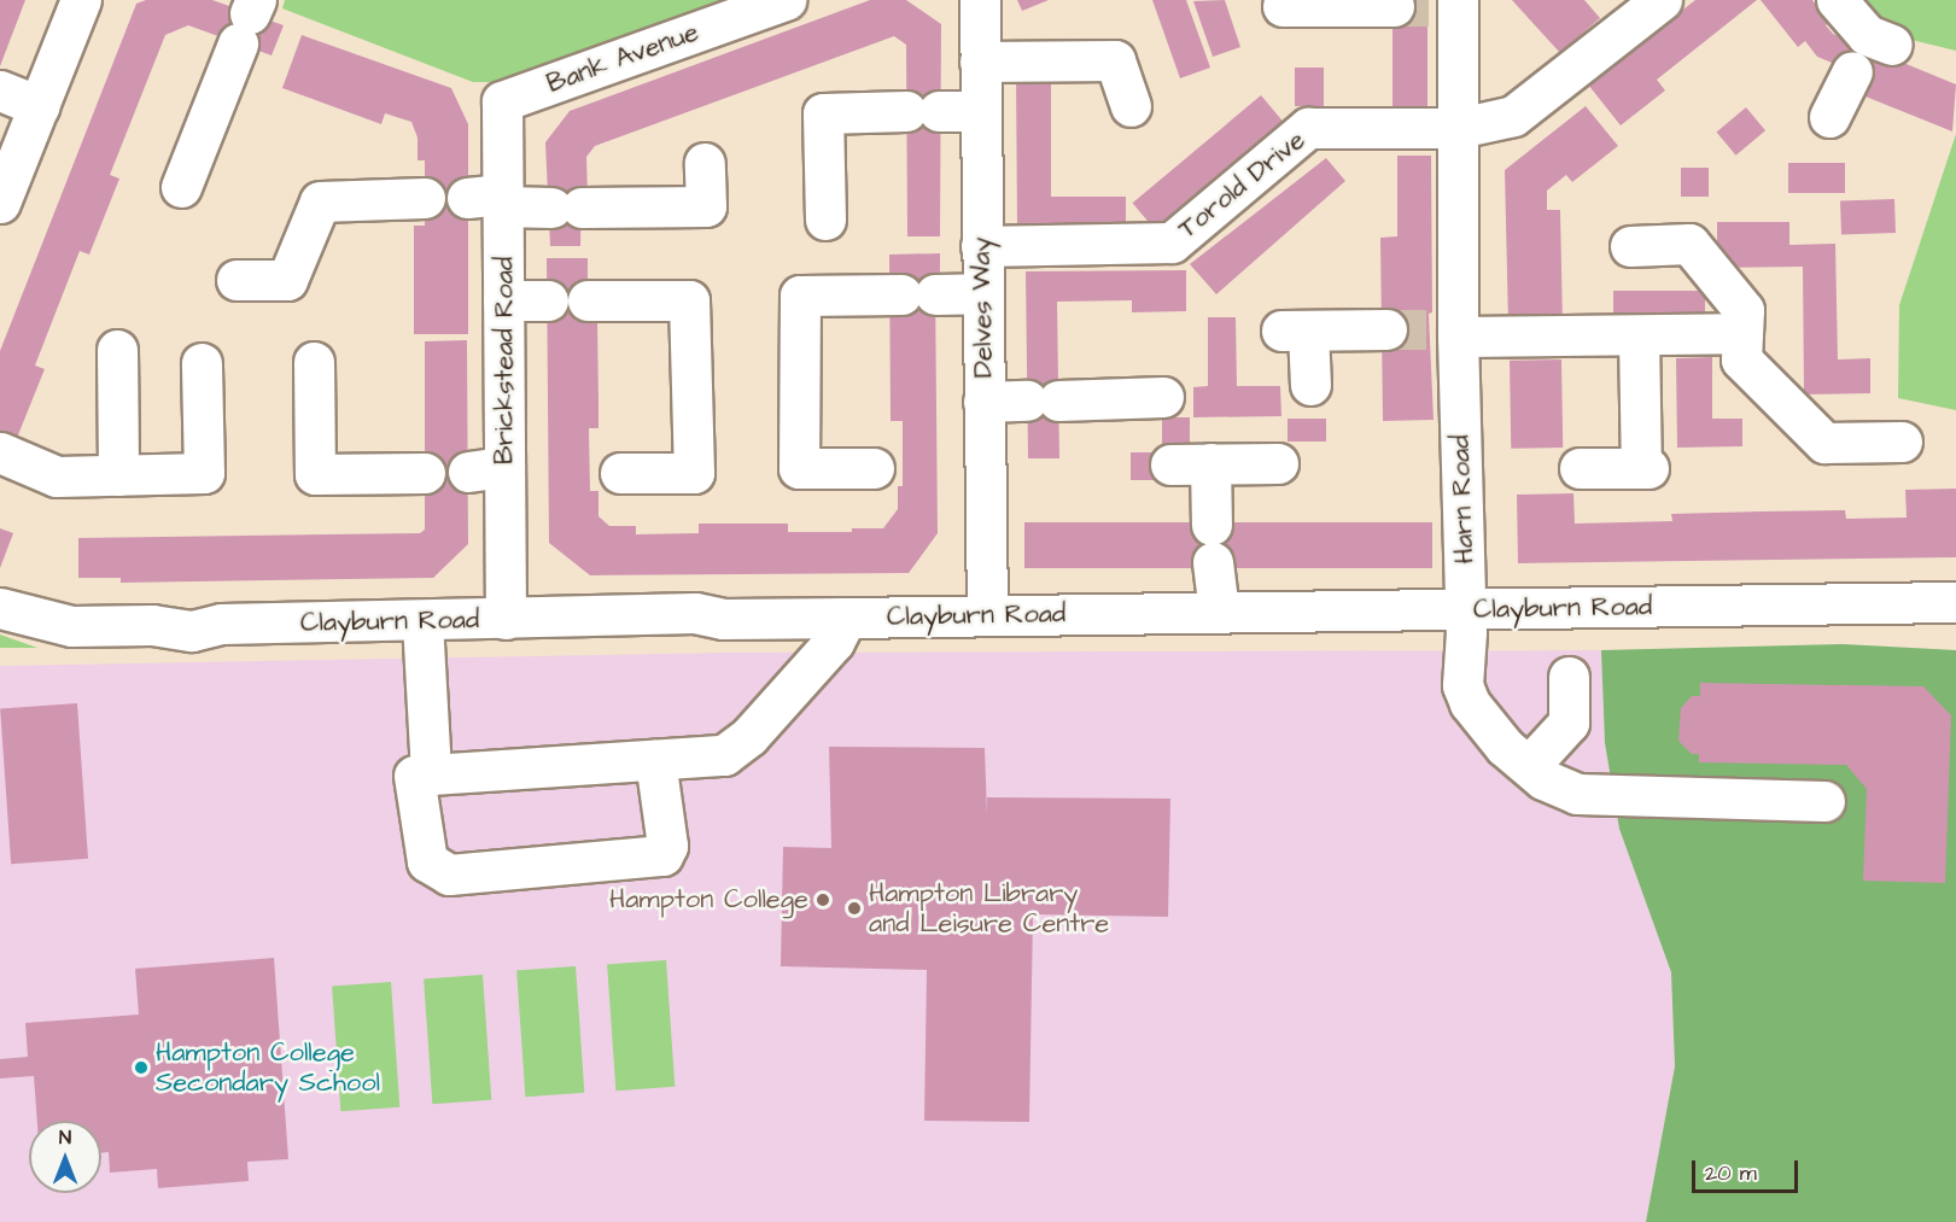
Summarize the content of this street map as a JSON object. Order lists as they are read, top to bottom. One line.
{"streets":{"street":["Bank Avenue","Torold Drive","Delves Way","Brickstead Road","Harn Road","Clayburn Road"]},"crossings":[["Bank Avenue","Brickstead Road"],["Torold Drive","Delves Way"],["Torold Drive","Harn Road"],["Delves Way","Clayburn Road"],["Brickstead Road","Clayburn Road"],["Harn Road","Clayburn Road"]],"places":["Hampton College","Hampton Library and Leisure Centre","Hampton College Secondary School"],"scale_bar":"20 m","north":"top"}
